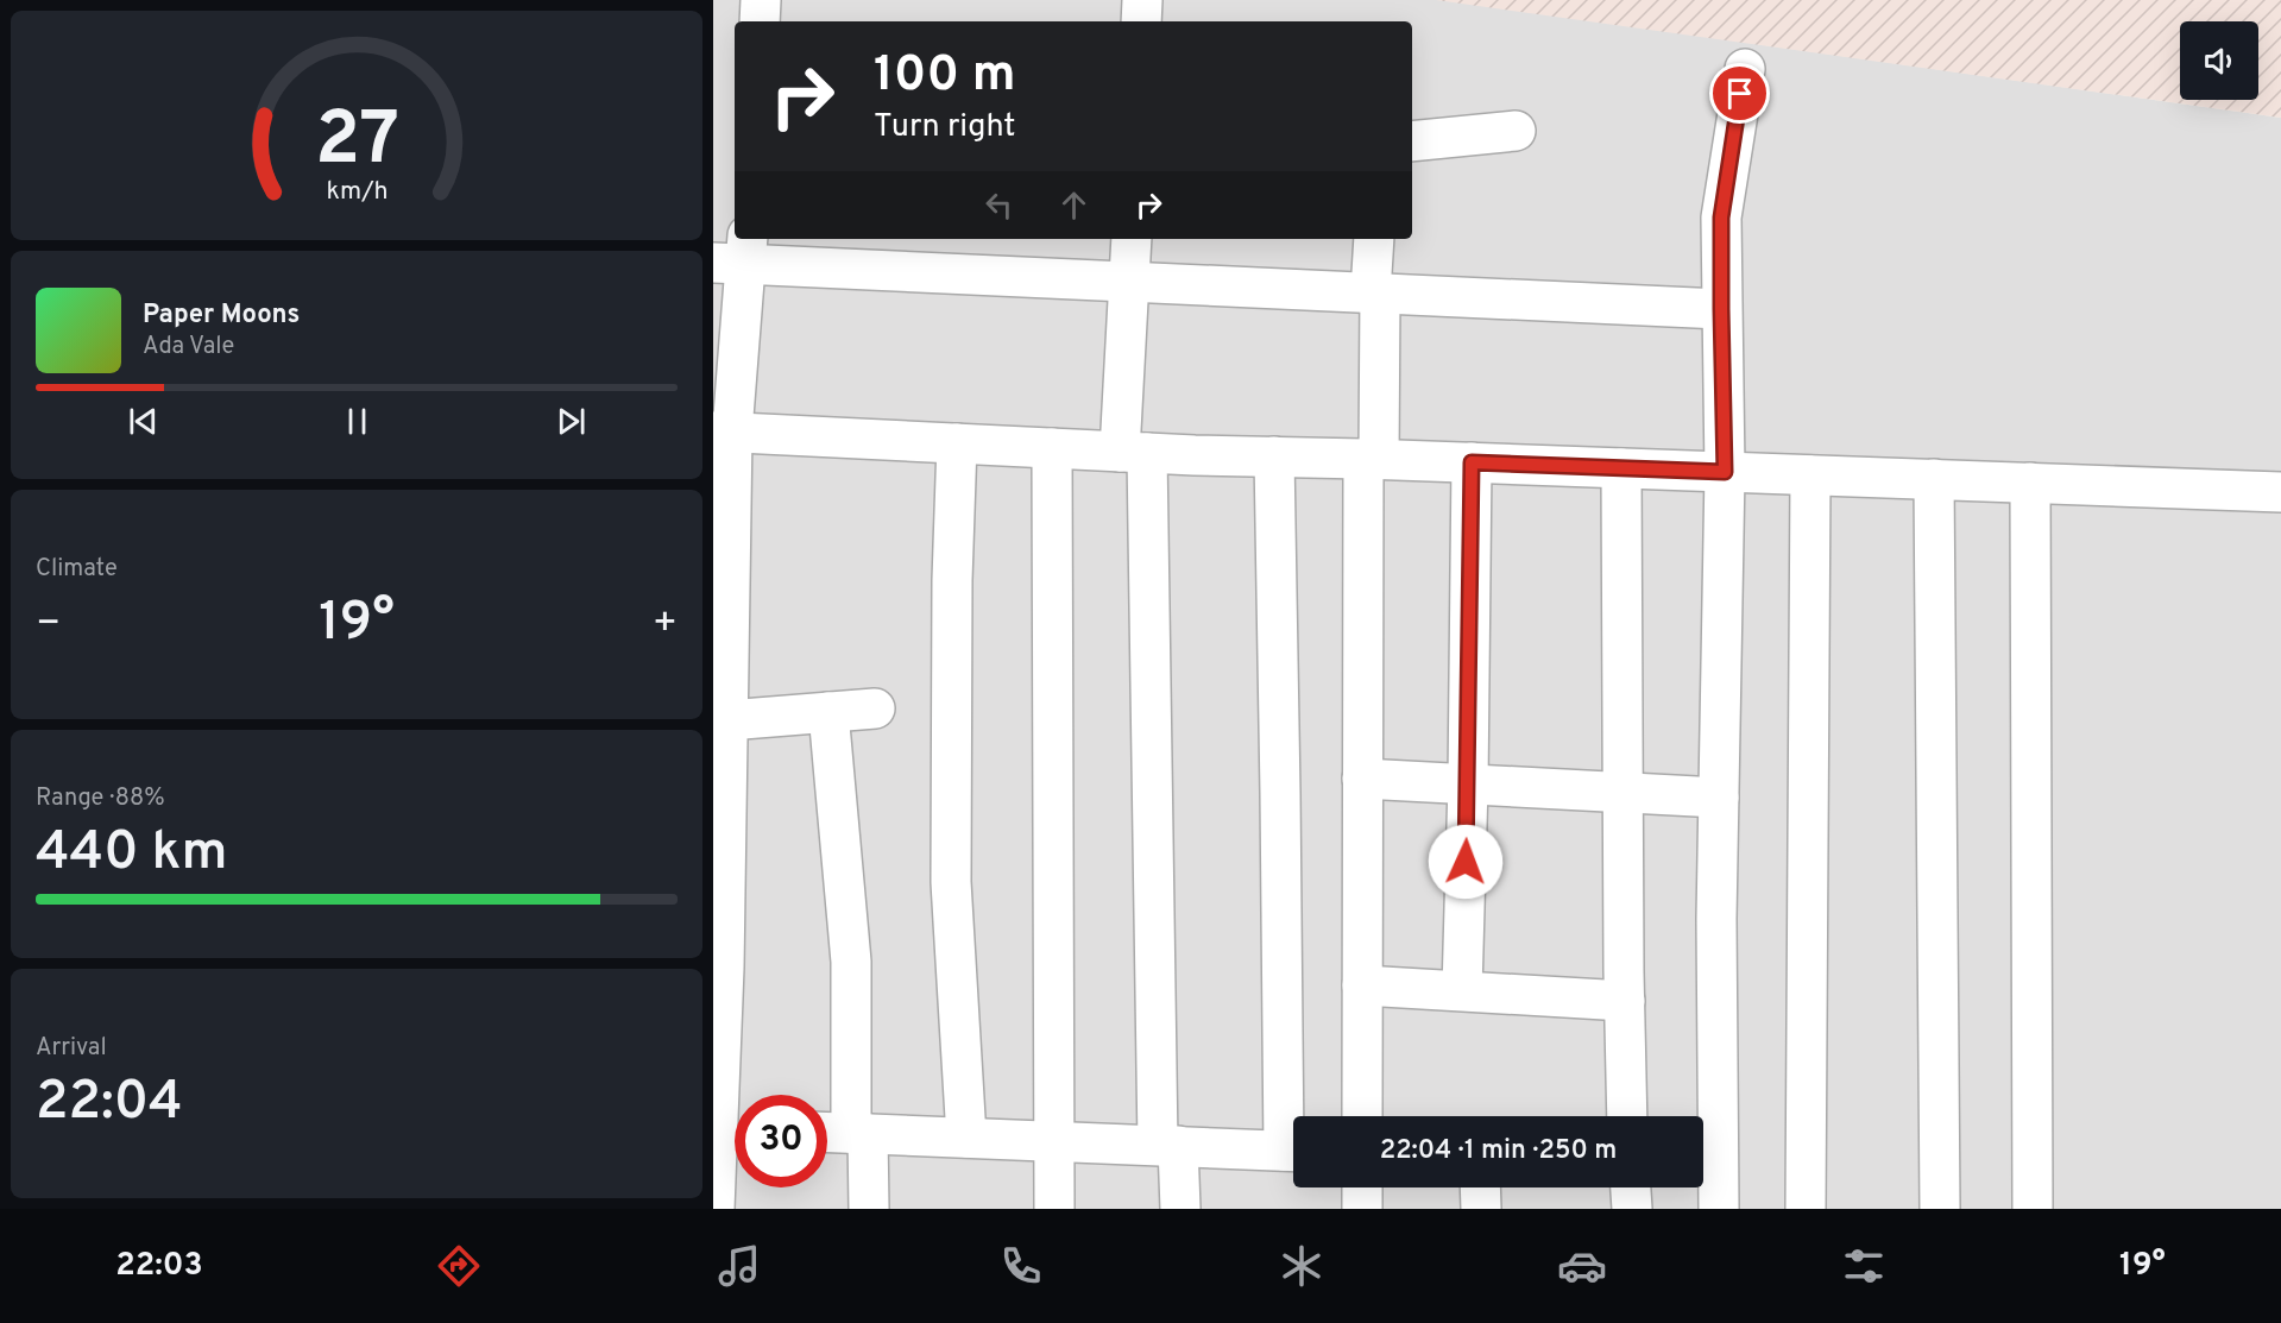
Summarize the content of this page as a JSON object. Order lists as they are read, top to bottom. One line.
{"page":{"turn":["100 m","Turn right"],"song":["Paper Moons","Ada Vale"],"tile":["Climate",["Range · 88%","440 km"],["Arrival","22:04"]],"heat":["−","19°","+"],"limit":"30","trip":"22:04 · 1 min · 250 m","tabs":["22:03","19°"],"gauge":["27","km/h"]}}
